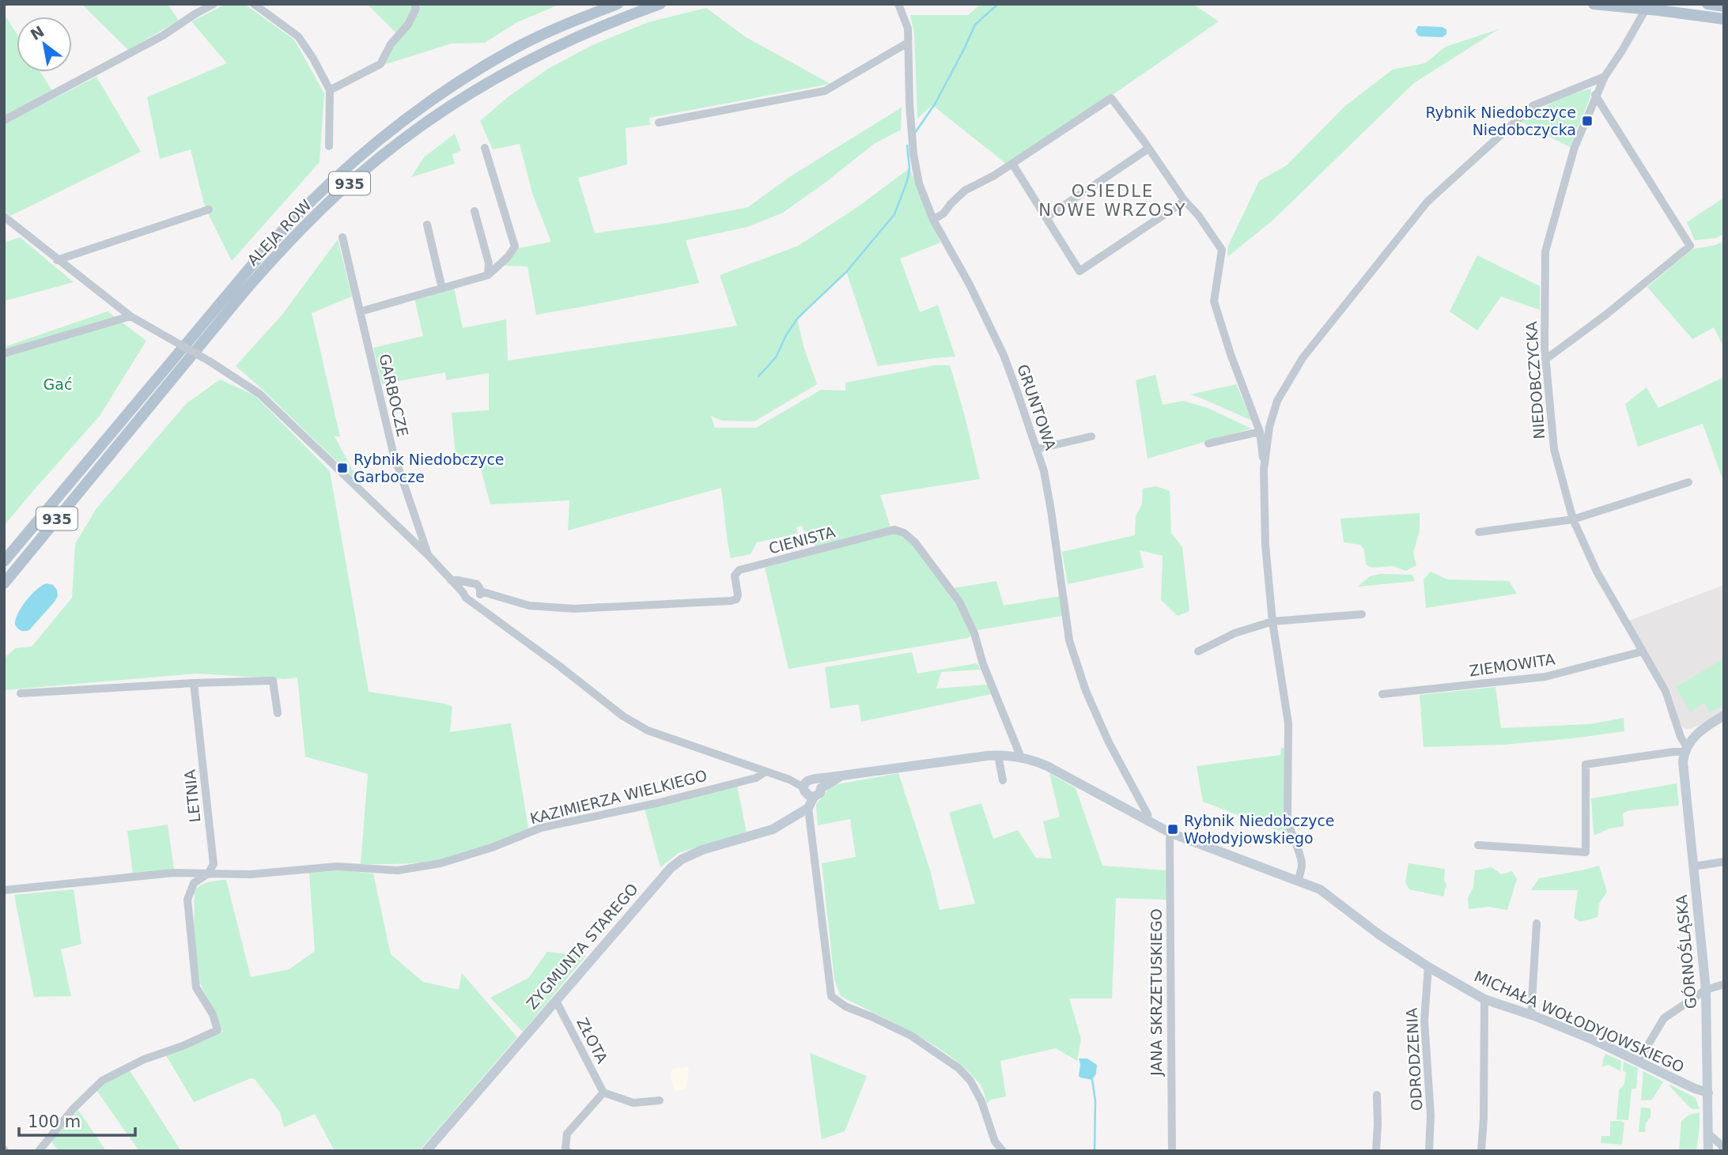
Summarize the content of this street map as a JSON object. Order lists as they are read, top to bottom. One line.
{"streets":{"main road":["935","ALEJA ROW"],"street":["NIEDOBCZYCKA","GARBOCZE","GRUNTOWA","CIENISTA","ZIEMOWITA","LETNIA","KAZIMIERZA WIELKIEGO","ZYGMUNTA STAREGO","GÓRNOŚLĄSKA","JANA SKRZETUSKIEGO","MICHAŁA WOŁODYJOWSKIEGO","ZŁOTA","ODRODZENIA"]},"crossings":[["NIEDOBCZYCKA","ZIEMOWITA"],["NIEDOBCZYCKA","GÓRNOŚLĄSKA"],["GRUNTOWA","MICHAŁA WOŁODYJOWSKIEGO"],["CIENISTA","MICHAŁA WOŁODYJOWSKIEGO"],["LETNIA","KAZIMIERZA WIELKIEGO"],["ZYGMUNTA STAREGO","ZŁOTA"],["GÓRNOŚLĄSKA","MICHAŁA WOŁODYJOWSKIEGO"],["JANA SKRZETUSKIEGO","MICHAŁA WOŁODYJOWSKIEGO"],["MICHAŁA WOŁODYJOWSKIEGO","ODRODZENIA"]],"districts":["OSIEDLE NOWE WRZOSY"],"parks":["Gać"],"places":{"transit":["Rybnik Niedobczyce Niedobczycka","Rybnik Niedobczyce Garbocze","Rybnik Niedobczyce Wołodyjowskiego"]},"scale_bar":"100 m","north":"top left"}
